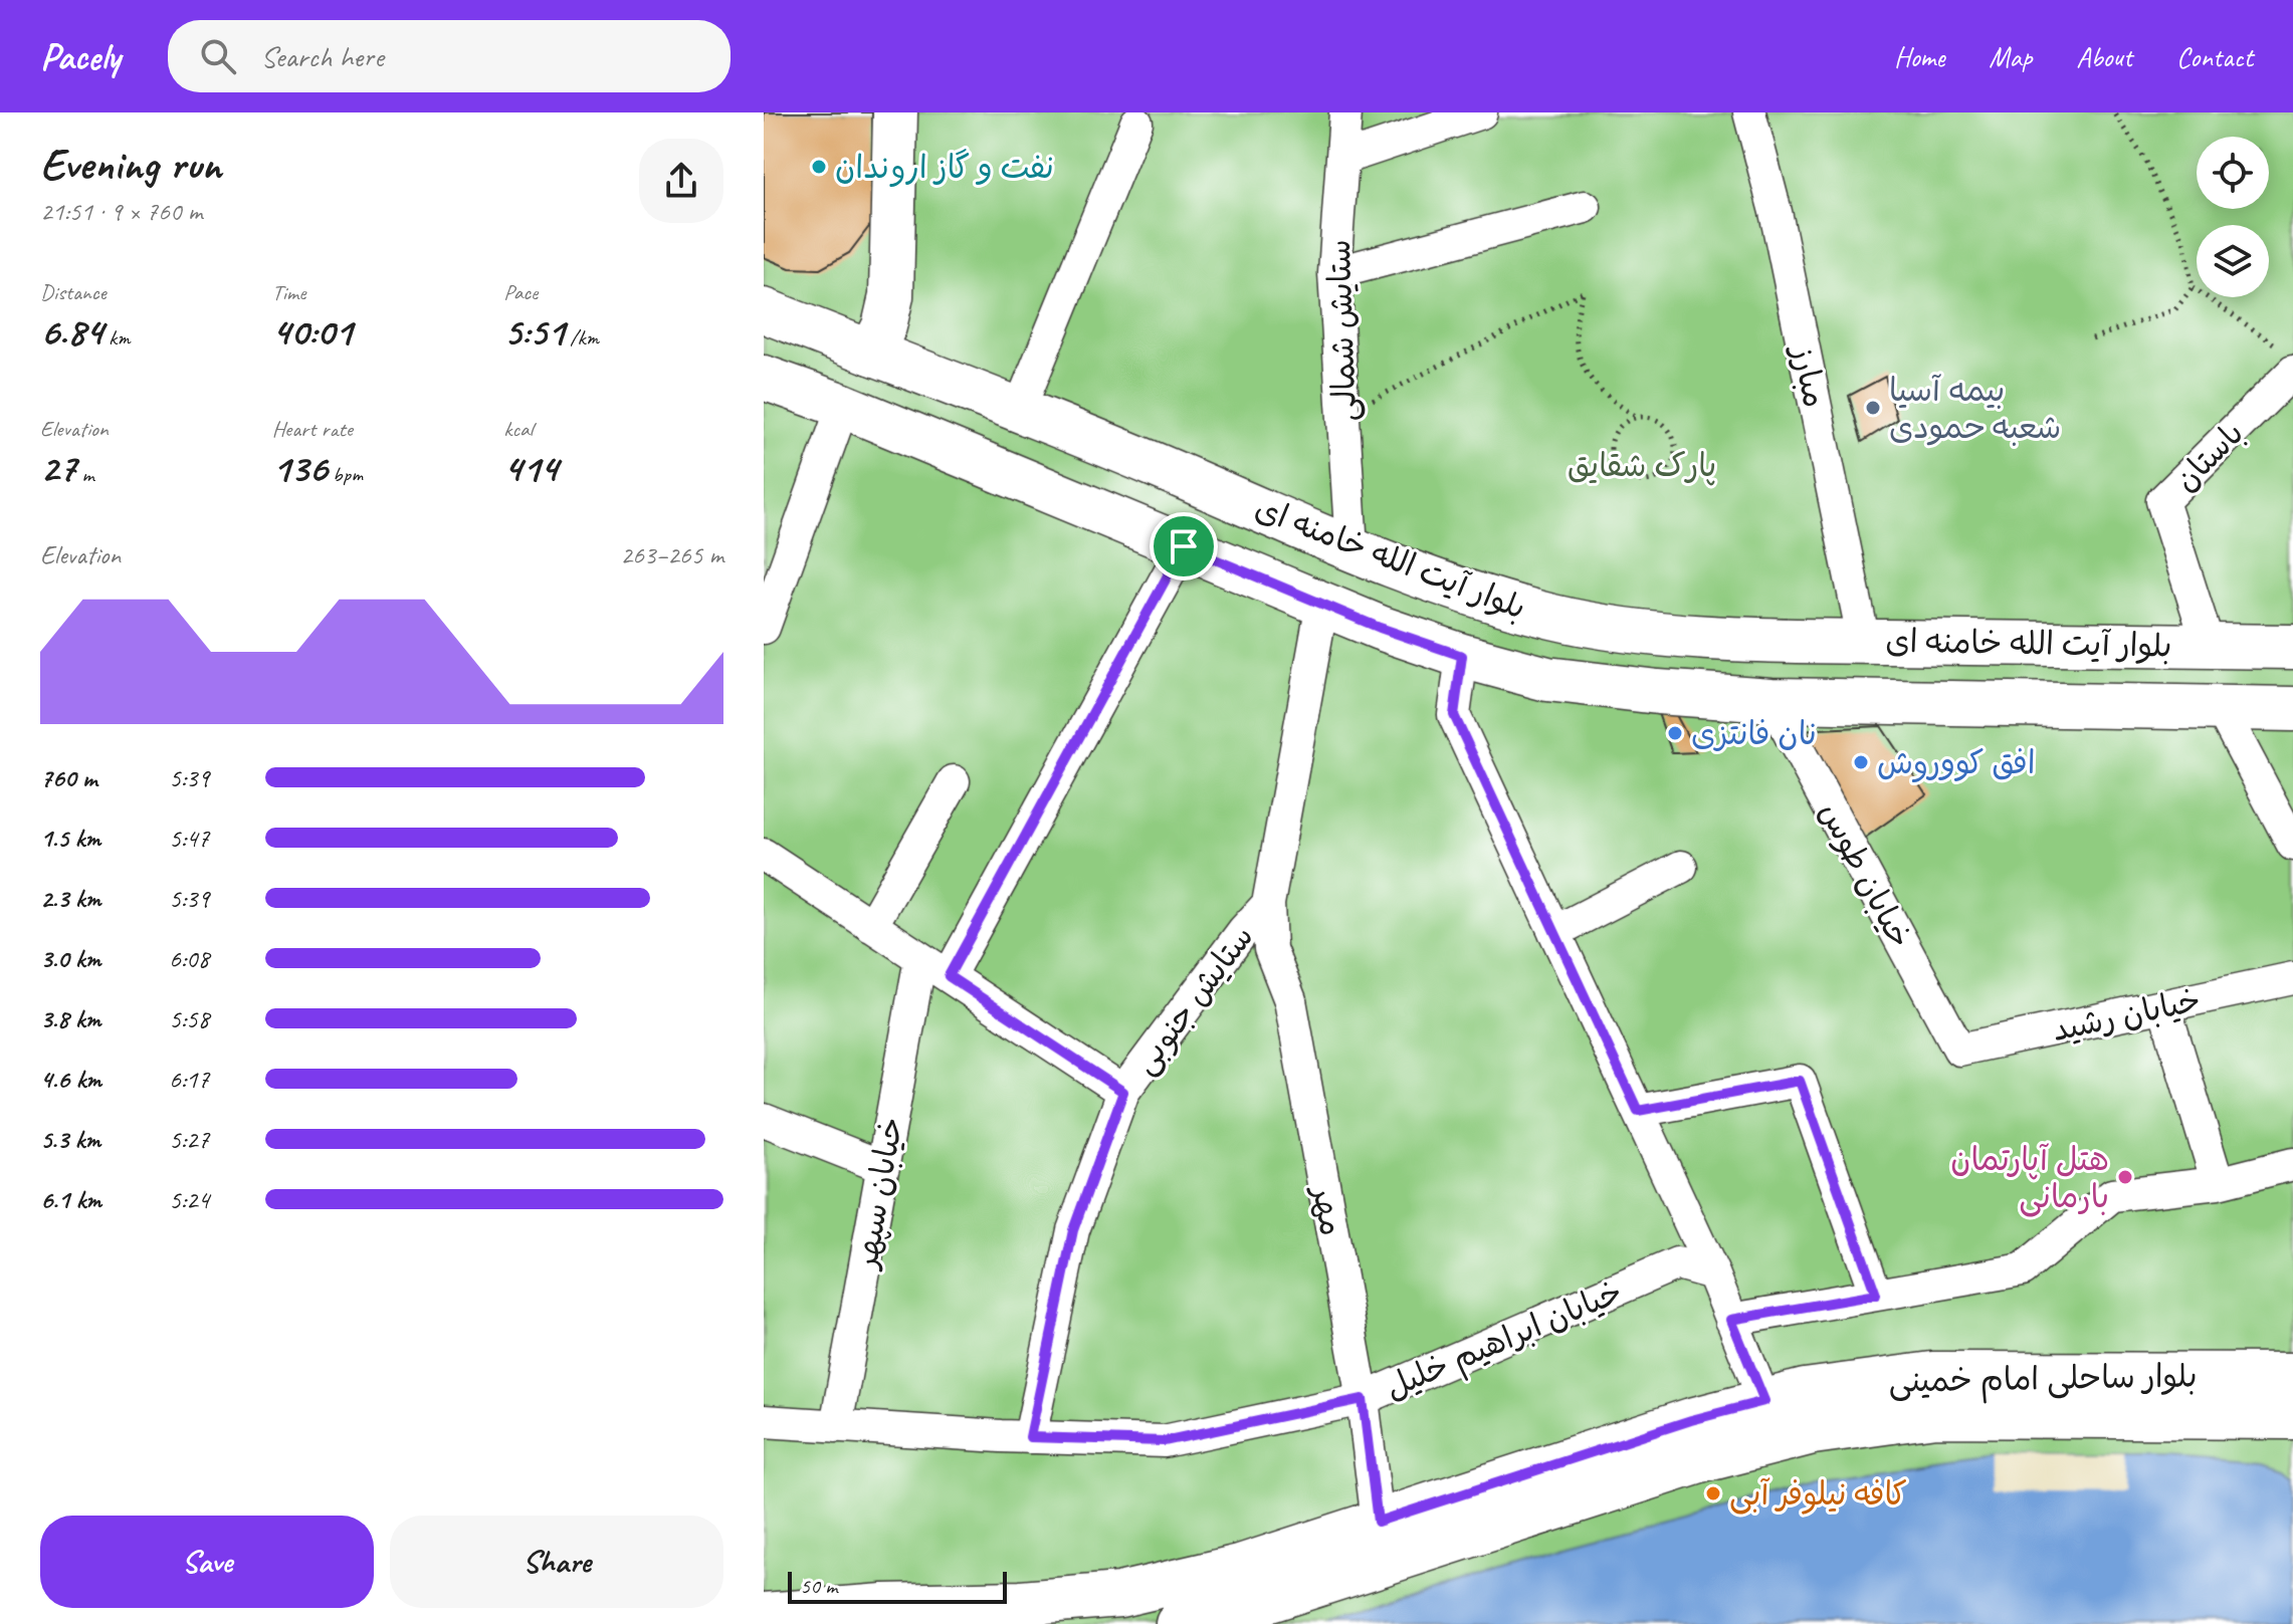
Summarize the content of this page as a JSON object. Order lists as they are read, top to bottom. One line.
{"streets":{"main road":["بلوار آیت الله خامنه ای","بلوار ساحلی امام خمینی"],"street":["ستایش شمالی","مبارز","باستان","خیابان طوس","ستایش جنوبی","خیابان رشید","خیابان سپهر","مهر","خیابان ابراهیم خلیل"]},"crossings":[["ستایش شمالی","بلوار آیت الله خامنه ای"],["مبارز","بلوار آیت الله خامنه ای"],["باستان","بلوار آیت الله خامنه ای"],["بلوار آیت الله خامنه ای","خیابان طوس"],["بلوار آیت الله خامنه ای","ستایش جنوبی"],["خیابان طوس","خیابان رشید"],["ستایش جنوبی","مهر"],["ستایش جنوبی","خیابان ابراهیم خلیل"],["خیابان سپهر","خیابان ابراهیم خلیل"],["مهر","خیابان ابراهیم خلیل"],["مهر","بلوار ساحلی امام خمینی"]],"parks":["پارک شقایق"],"places":["نفت و گاز اروندان","بیمه آسیا شعبه حمودی","نان فانتزی","افق کووروش","هتل آپارتمان بارمانی","کافه نیلوفر آبی"],"scale_bar":"50 m","page":{"header":"Pacely","search":"Search here","nav":["Home","Map","About","Contact"],"heading":["Evening run","21:51 · 9 × 760 m"],"stats":[["Distance","6.84 km"],["Time","40:01"],["Pace","5:51 /km"],["Elevation","27 m"],["Heart rate","136 bpm"],["kcal","414"]],"chart":["Elevation","263–265 m"],"list":[{"name":"760 m","note":"5:39"},{"name":"1.5 km","note":"5:47"},{"name":"2.3 km","note":"5:39"},{"name":"3.0 km","note":"6:08"},{"name":"3.8 km","note":"5:58"},{"name":"4.6 km","note":"6:17"},{"name":"5.3 km","note":"5:27"},{"name":"6.1 km","note":"5:24"}],"buttons":["Save","Share"],"scale":"50 m"}}
